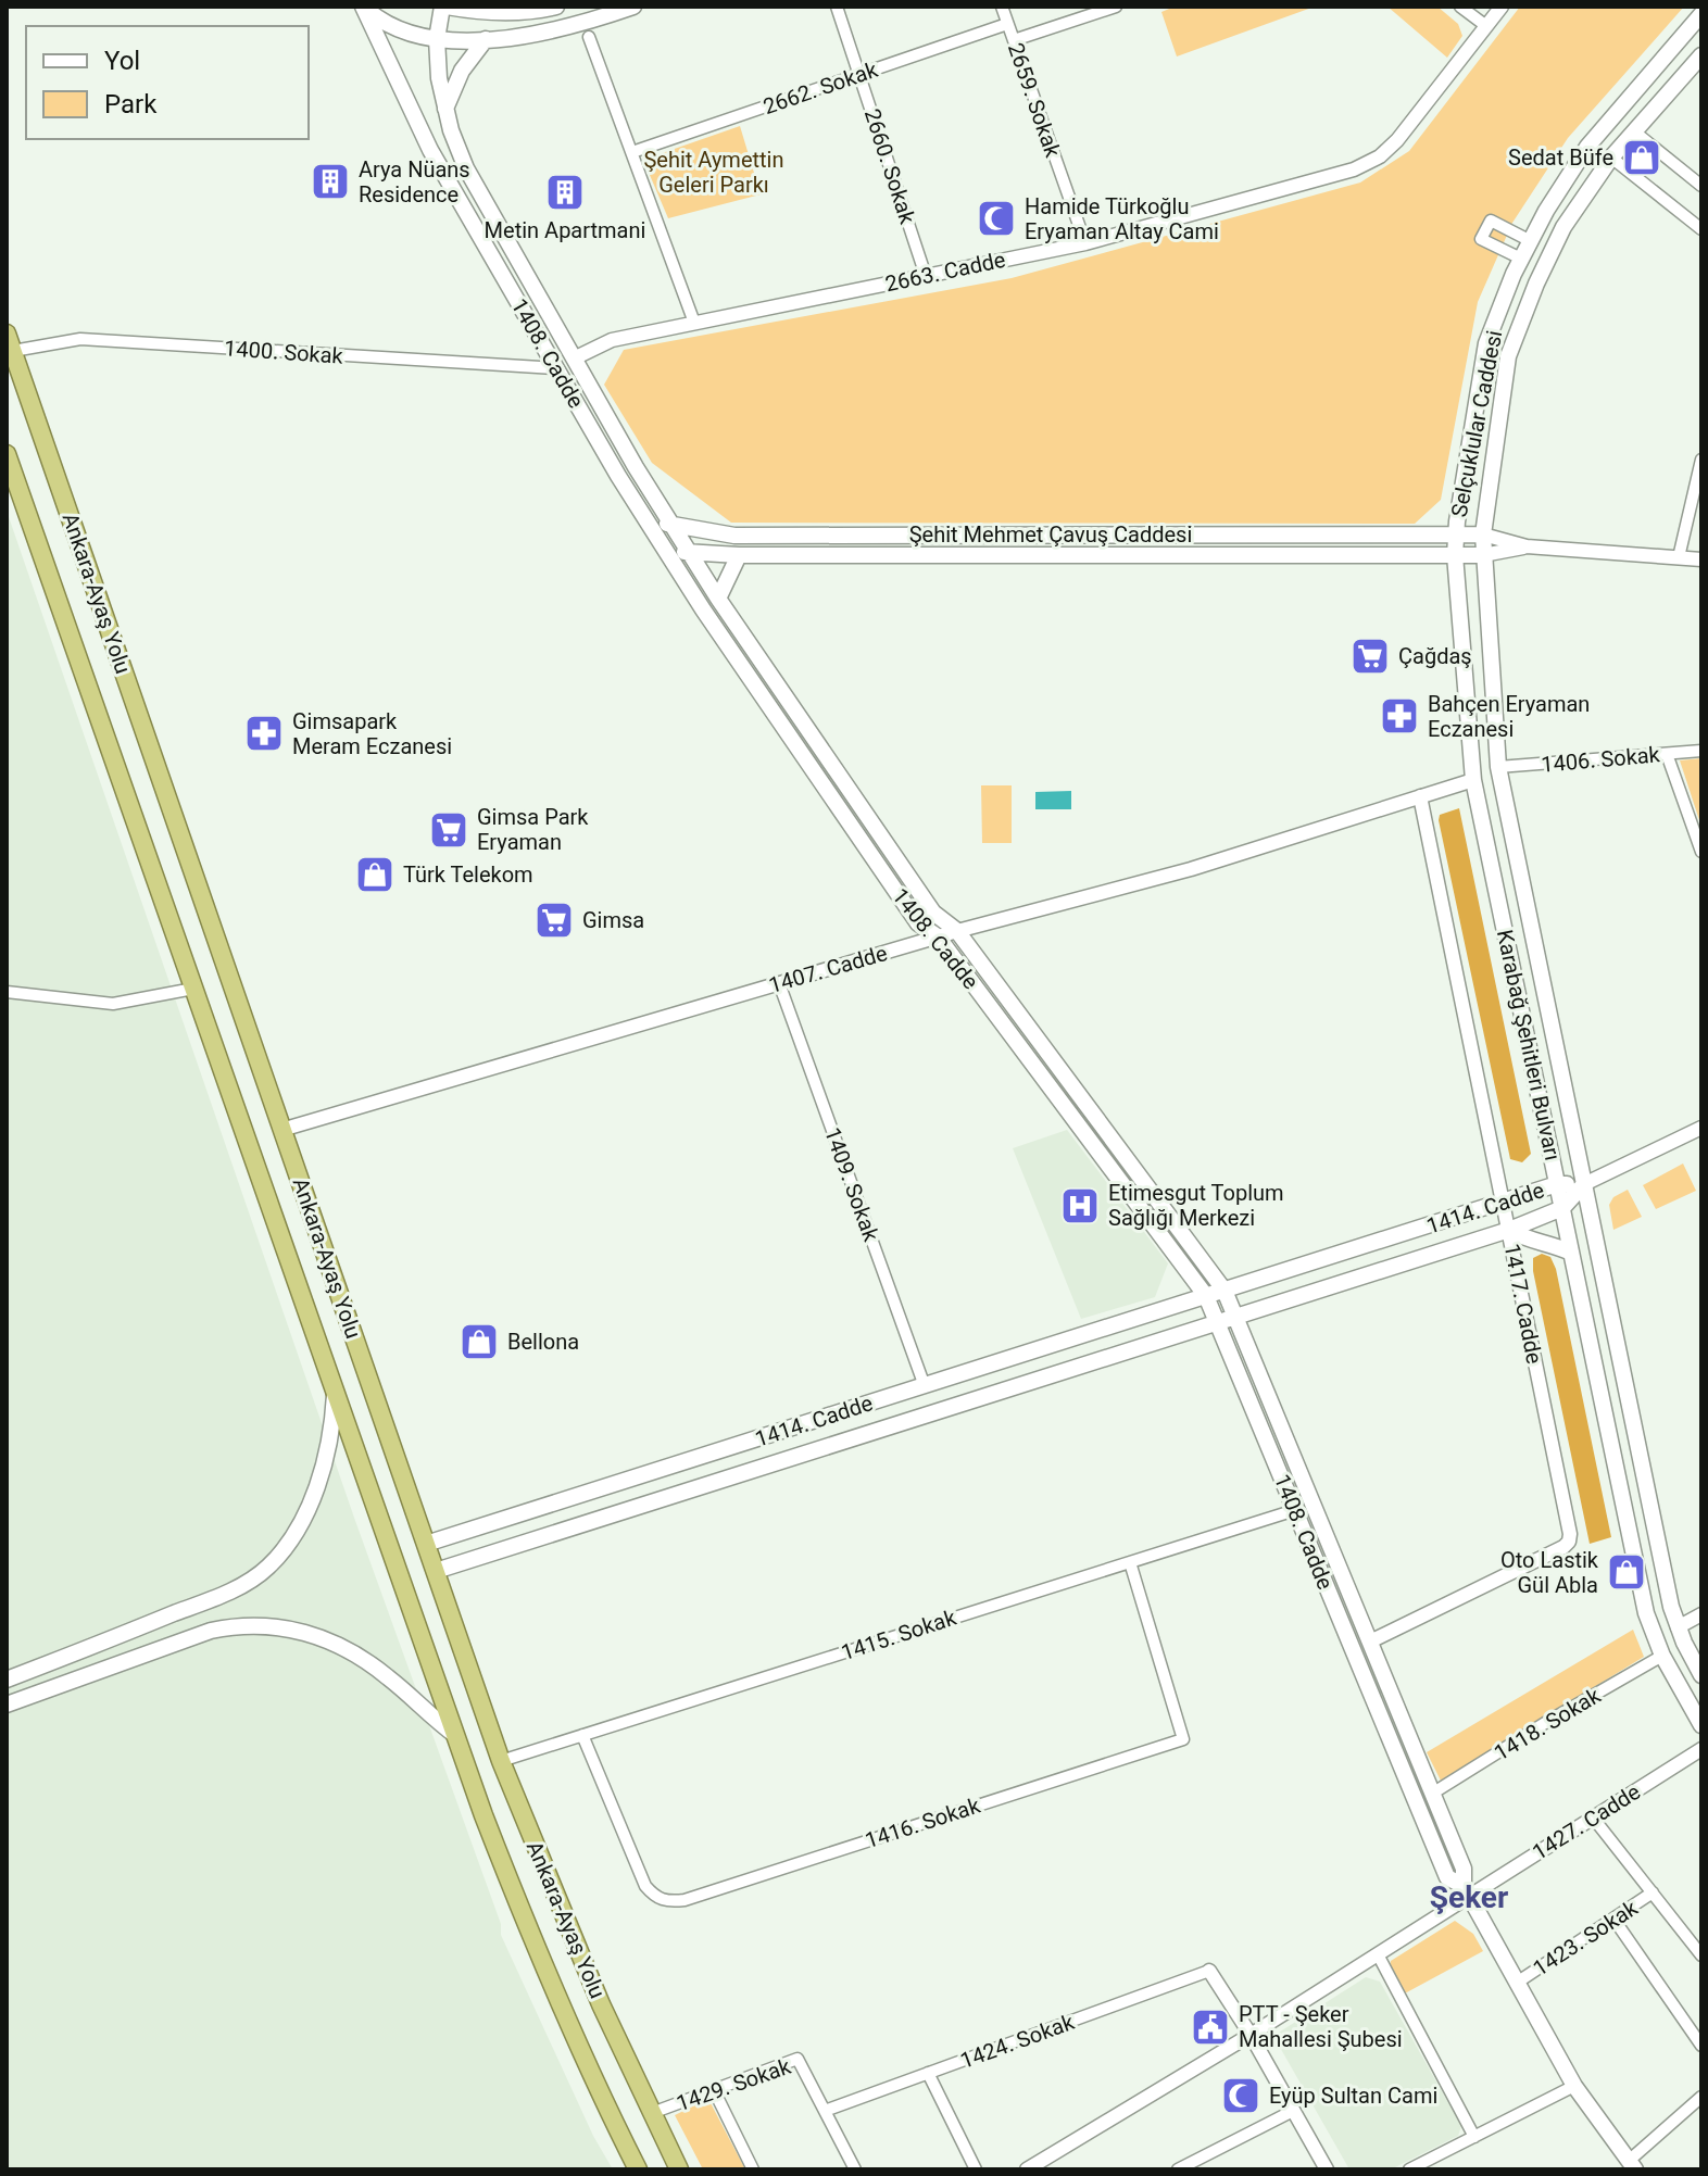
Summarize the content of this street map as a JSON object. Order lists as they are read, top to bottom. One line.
{"streets":{"highway":["Ankara-Ayaş Yolu"],"main road":["1408. Cadde","Selçuklular Caddesi","Şehit Mehmet Çavuş Caddesi","Karabağ Şehitleri Bulvarı","1414. Cadde"],"street":["2662. Sokak","2659. Sokak","2660. Sokak","2663. Cadde","1400. Sokak","1406. Sokak","1407. Cadde","1409. Sokak","1417. Cadde","1415. Sokak","1418. Sokak","1427. Cadde","1416. Sokak","1423. Sokak","1424. Sokak","1429. Sokak"]},"crossings":[["2662. Sokak","2659. Sokak"],["2662. Sokak","2660. Sokak"],["2659. Sokak","2663. Cadde"],["2660. Sokak","2663. Cadde"],["2663. Cadde","1408. Cadde"],["1400. Sokak","1408. Cadde"],["1400. Sokak","Ankara-Ayaş Yolu"],["1408. Cadde","Şehit Mehmet Çavuş Caddesi"],["1408. Cadde","1407. Cadde"],["1408. Cadde","1414. Cadde"],["1408. Cadde","1417. Cadde"],["1408. Cadde","1415. Sokak"],["1408. Cadde","1418. Sokak"],["1408. Cadde","1427. Cadde"],["1408. Cadde","1423. Sokak"],["Selçuklular Caddesi","Şehit Mehmet Çavuş Caddesi"],["Selçuklular Caddesi","Karabağ Şehitleri Bulvarı"],["Şehit Mehmet Çavuş Caddesi","Karabağ Şehitleri Bulvarı"],["Ankara-Ayaş Yolu","1407. Cadde"],["Ankara-Ayaş Yolu","1414. Cadde"],["Ankara-Ayaş Yolu","1415. Sokak"],["Ankara-Ayaş Yolu","1429. Sokak"],["1406. Sokak","Karabağ Şehitleri Bulvarı"],["1407. Cadde","Karabağ Şehitleri Bulvarı"],["1407. Cadde","1409. Sokak"],["1407. Cadde","1417. Cadde"],["Karabağ Şehitleri Bulvarı","1414. Cadde"],["Karabağ Şehitleri Bulvarı","1418. Sokak"],["1409. Sokak","1414. Cadde"],["1414. Cadde","1417. Cadde"],["1415. Sokak","1416. Sokak"],["1424. Sokak","1429. Sokak"]],"districts":["Şeker"],"parks":["Şehit Aymettin Geleri Parkı"],"places":{"shop":["Sedat Büfe","Türk Telekom","Bellona","Oto Lastik Gül Abla"],"building":["Arya Nüans Residence","Metin Apartmani"],"mosque":["Hamide Türkoğlu Eryaman Altay Cami","Eyüp Sultan Cami"],"supermarket":["Çağdaş","Gimsa Park Eryaman","Gimsa"],"pharmacy":["Bahçen Eryaman Eczanesi","Gimsapark Meram Eczanesi"],"hospital":["Etimesgut Toplum Sağlığı Merkezi"],"public building":["PTT - Şeker Mahallesi Şubesi"]},"legend":["Yol","Park"]}
